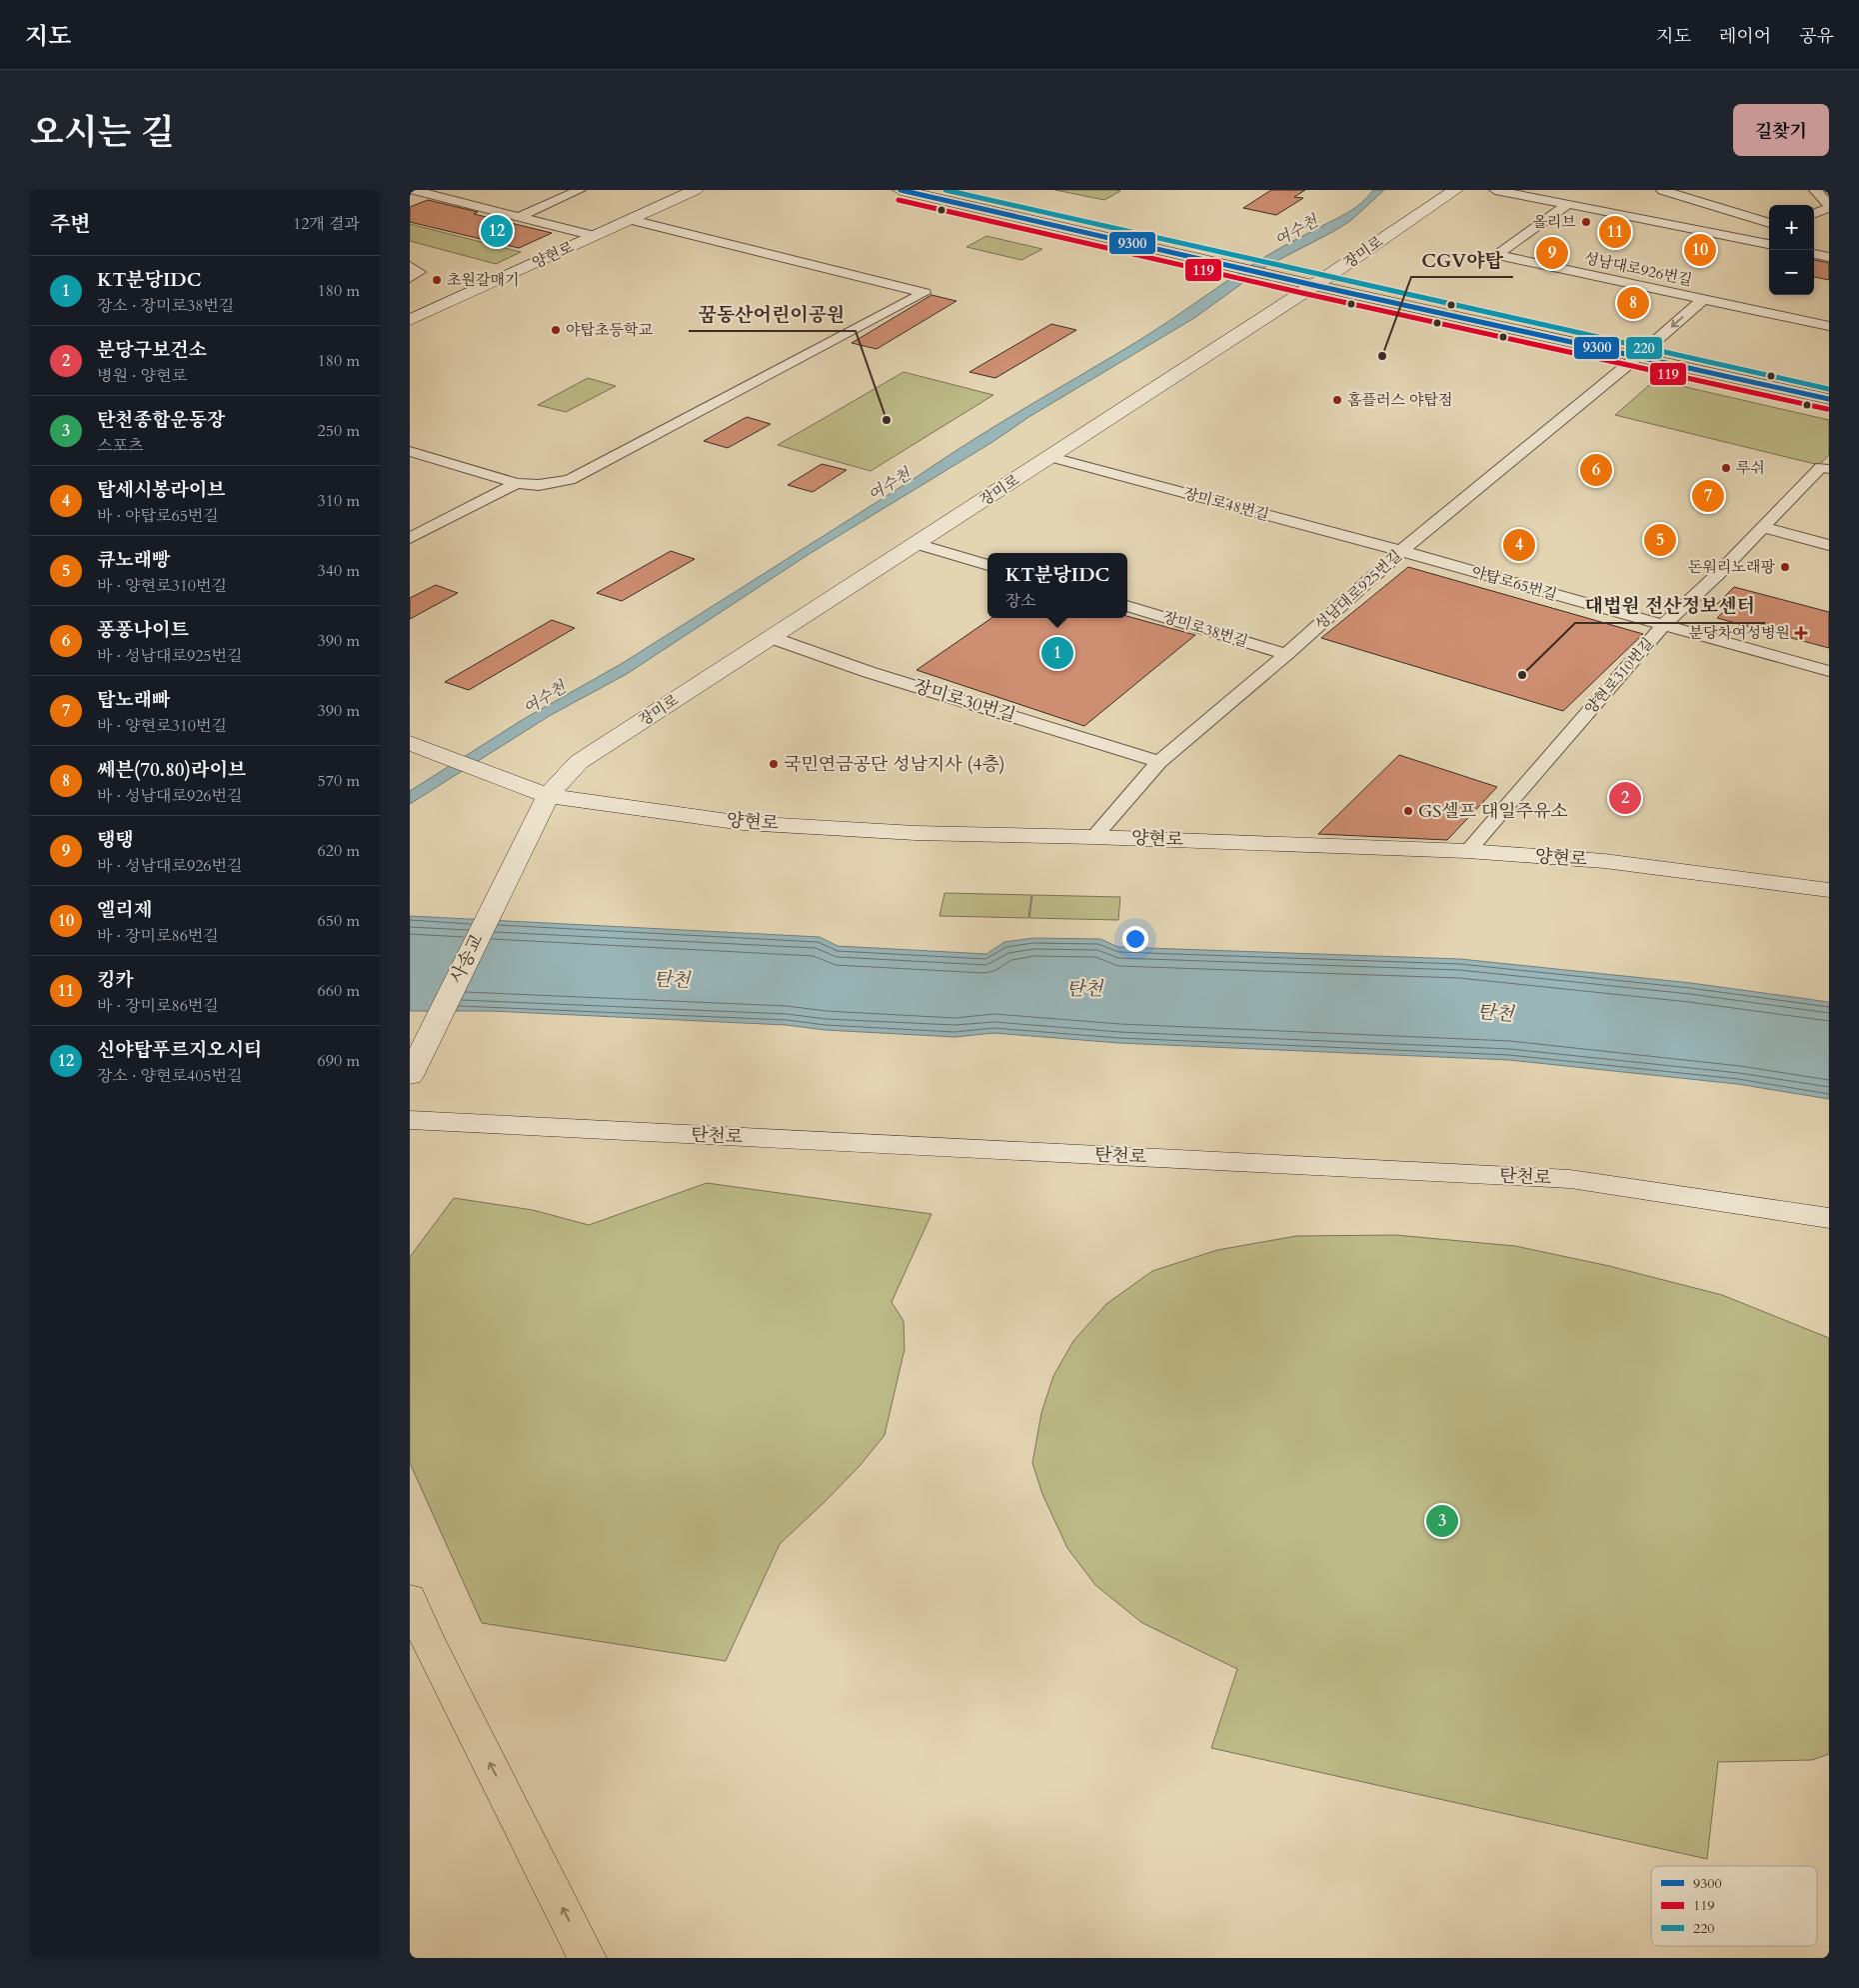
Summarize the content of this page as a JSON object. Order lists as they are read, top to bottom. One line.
{"streets":{"main road":["장미로","양현로","사송교","탄천로"],"street":["성남대로926번길","장미로48번길","야탑로65번길","성남대로925번길","장미로38번길","양현로310번길","장미로30번길"]},"crossings":[["장미로","양현로"],["장미로","장미로48번길"],["장미로","장미로30번길"],["장미로","사송교"],["양현로","성남대로925번길"],["양현로","양현로310번길"],["장미로48번길","야탑로65번길"],["장미로48번길","성남대로925번길"],["야탑로65번길","성남대로925번길"],["야탑로65번길","양현로310번길"],["성남대로925번길","장미로38번길"],["성남대로925번길","장미로30번길"]],"water":["여수천","탄천"],"places":{"other":["올리브","초원갈매기","야탑초등학교","CGV야탑","홈플러스 야탑점","꿈동산어린이공원","루쉬","돈워리노래팡","대법원 전산정보센터","국민연금공단 성남지사 (4층)","GS셀프 대일주유소"],"health":["분당차여성병원"]},"lines":["transit line 9300","transit line 220","transit line 119"],"legend":["9300","119","220"],"page":{"header":"지도","nav":["지도","레이어","공유"],"title":"오시는 길","buttons":"길찾기","heading":["주변","12개 결과"],"map_buttons":["+","−"],"pins":["12","11","10","9","8","6","7","5","4","1","2","3"],"list":[{"mark":"1","name":"KT분당IDC","note":"장소 · 장미로38번길","value":"180 m"},{"mark":"2","name":"분당구보건소","note":"병원 · 양현로","value":"180 m"},{"mark":"3","name":"탄천종합운동장","note":"스포츠","value":"250 m"},{"mark":"4","name":"탑세시봉라이브","note":"바 · 야탑로65번길","value":"310 m"},{"mark":"5","name":"큐노래빵","note":"바 · 양현로310번길","value":"340 m"},{"mark":"6","name":"퐁퐁나이트","note":"바 · 성남대로925번길","value":"390 m"},{"mark":"7","name":"탑노래빠","note":"바 · 양현로310번길","value":"390 m"},{"mark":"8","name":"쎄븐(70.80)라이브","note":"바 · 성남대로926번길","value":"570 m"},{"mark":"9","name":"탱탱","note":"바 · 성남대로926번길","value":"620 m"},{"mark":"10","name":"엘리제","note":"바 · 장미로86번길","value":"650 m"},{"mark":"11","name":"킹카","note":"바 · 장미로86번길","value":"660 m"},{"mark":"12","name":"신야탑푸르지오시티","note":"장소 · 양현로405번길","value":"690 m"}],"popup":["KT분당IDC","장소"]}}
